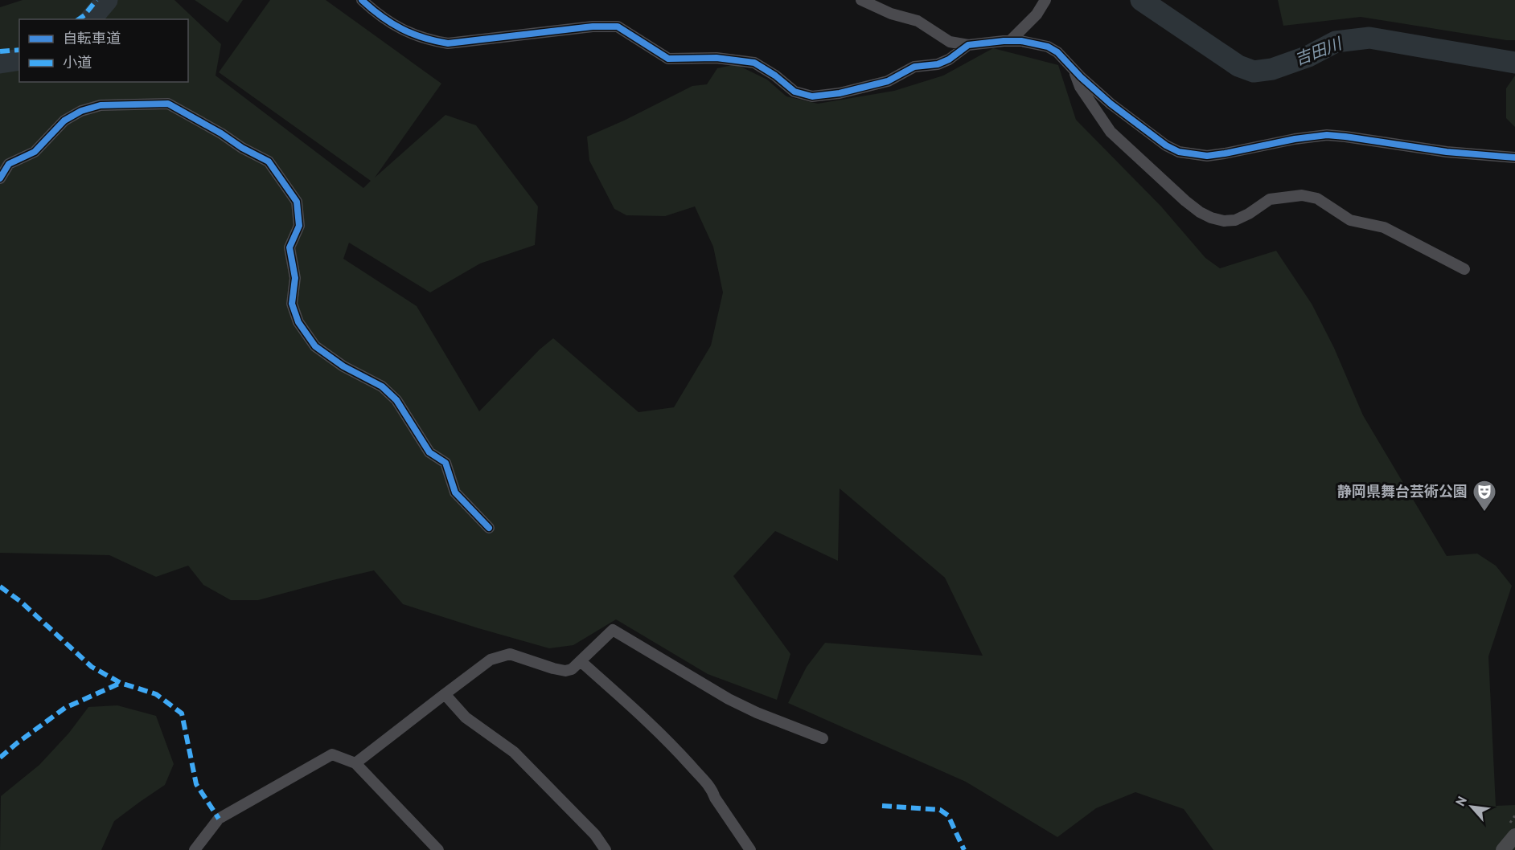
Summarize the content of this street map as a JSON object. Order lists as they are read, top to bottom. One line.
{"water":["吉田川"],"places":{"theatre":["静岡県舞台芸術公園"]},"legend":["自転車道","小道"],"north":"top left"}
